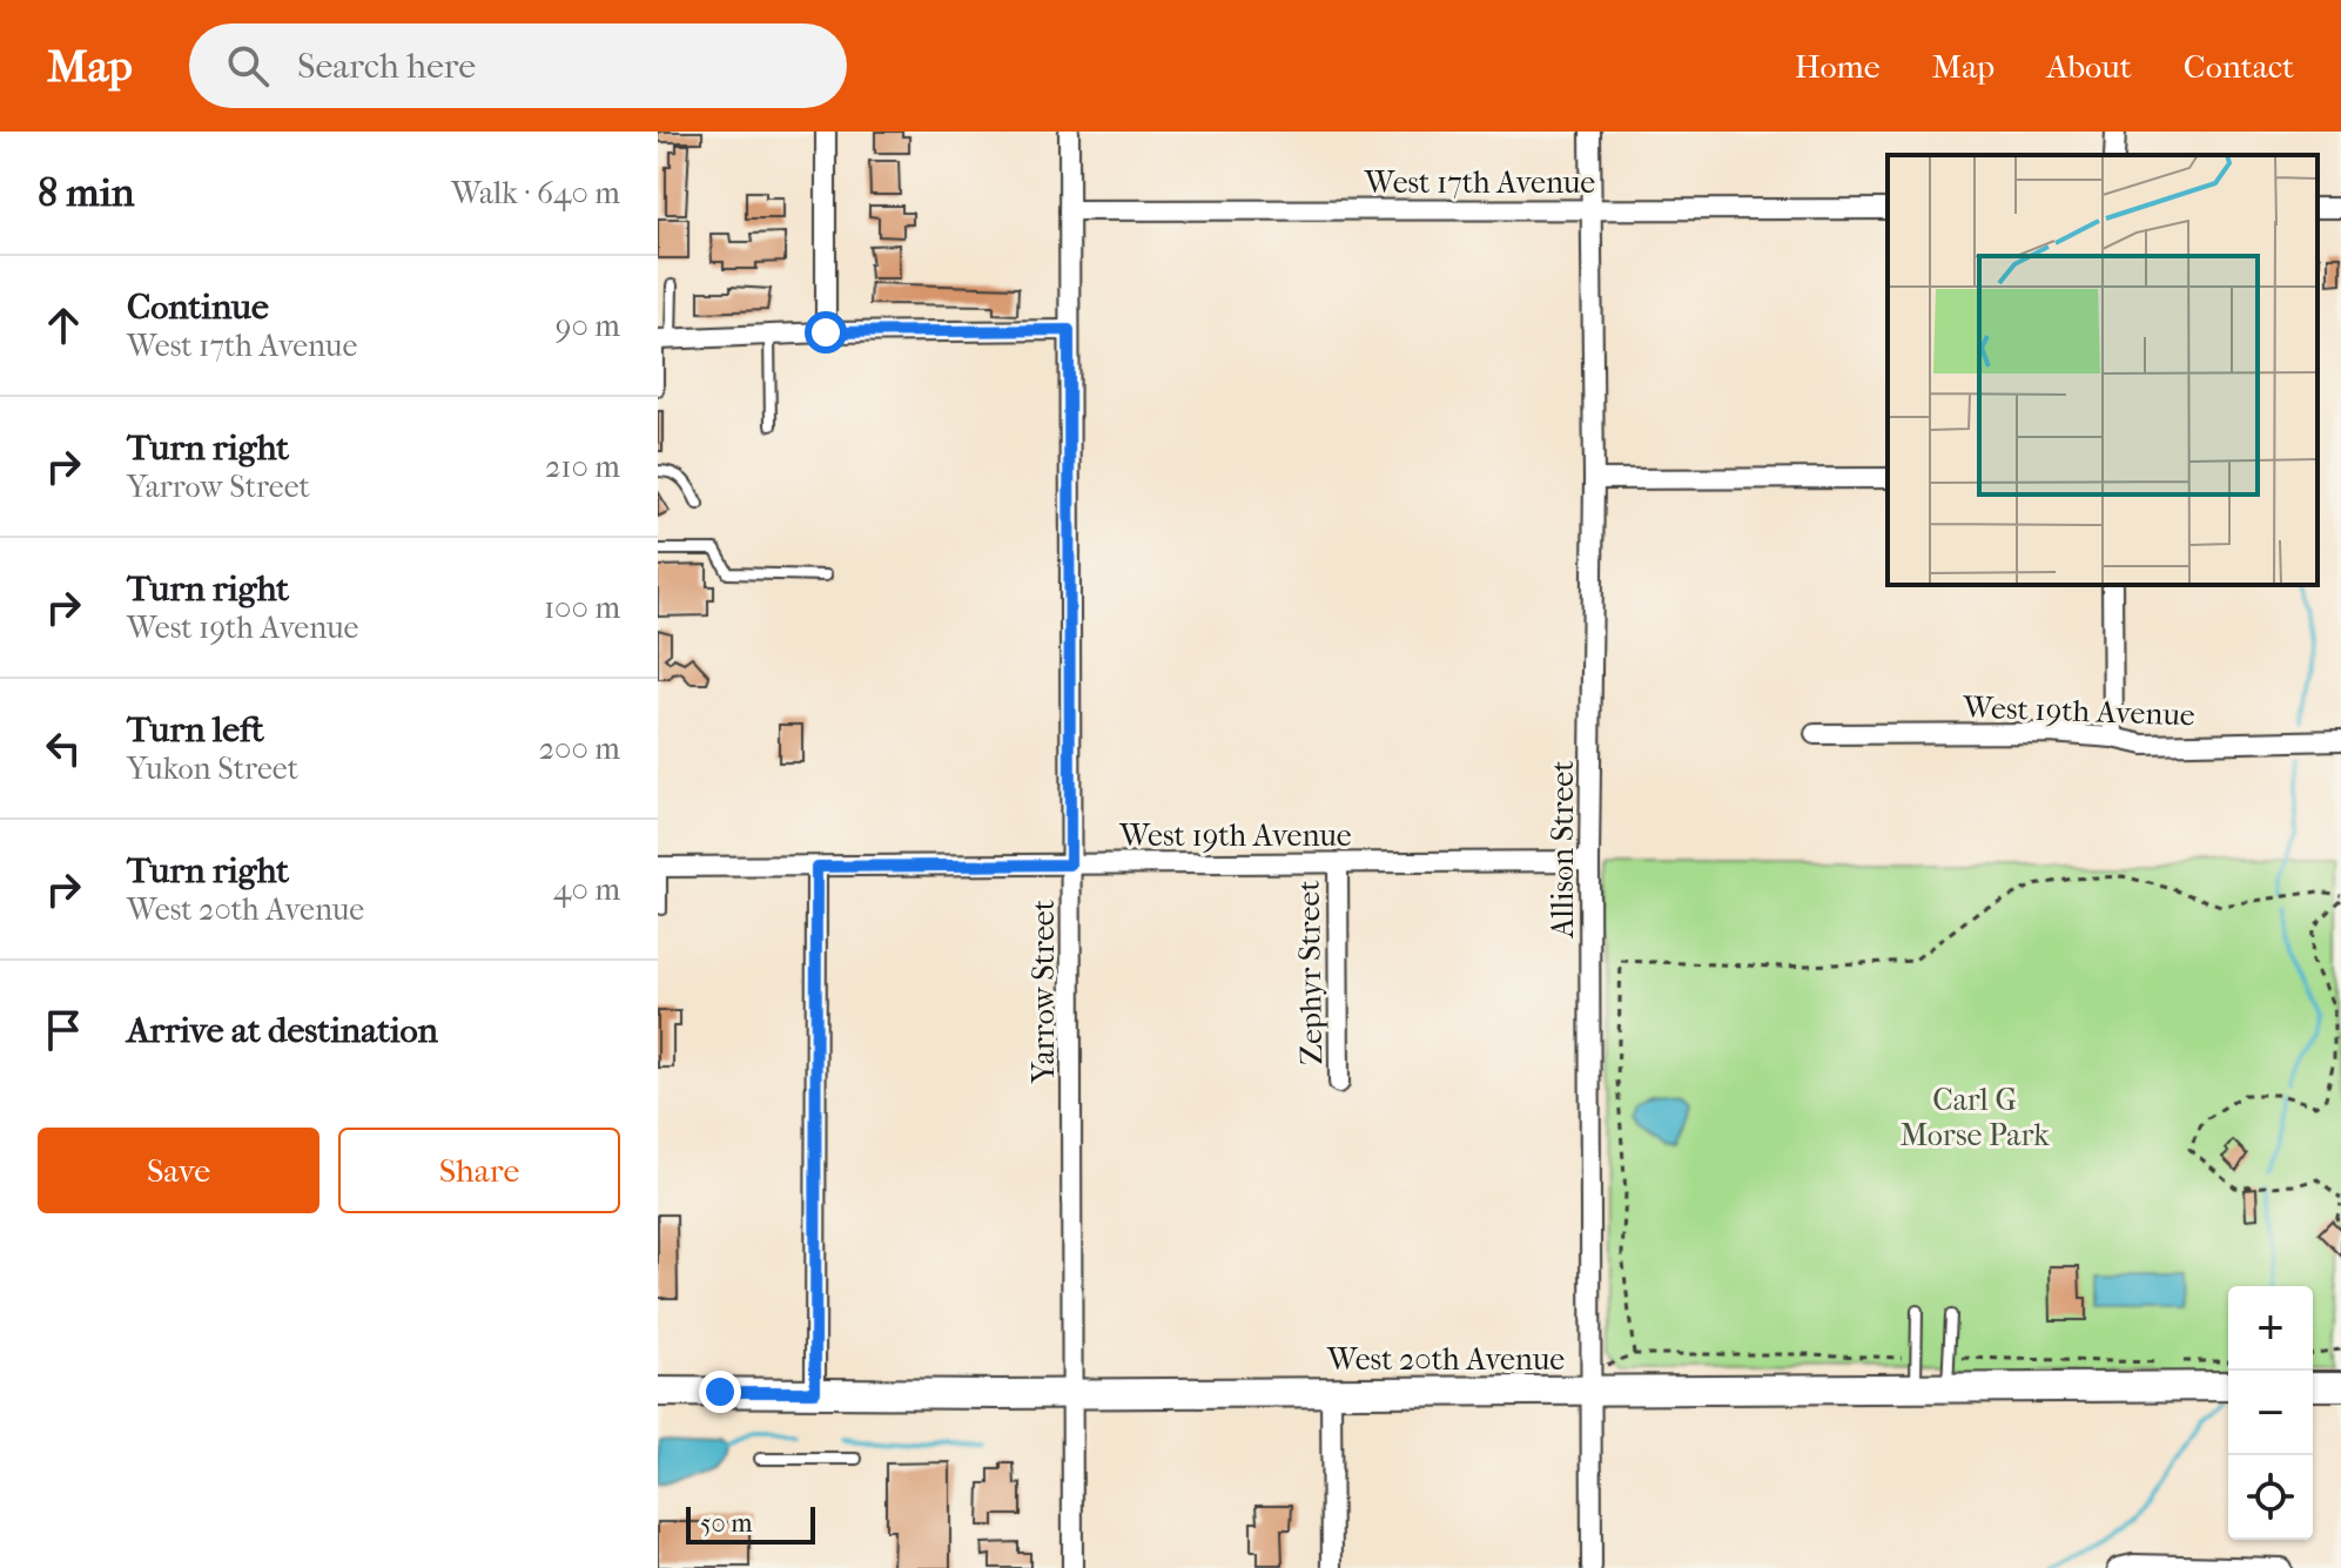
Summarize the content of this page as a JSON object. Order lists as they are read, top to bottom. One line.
{"streets":{"street":["West 17th Avenue","West 19th Avenue","Allison Street","Zephyr Street","Yarrow Street","West 20th Avenue"]},"crossings":[["West 17th Avenue","Allison Street"],["West 17th Avenue","Yarrow Street"],["West 19th Avenue","Allison Street"],["West 19th Avenue","Zephyr Street"],["West 19th Avenue","Yarrow Street"],["Allison Street","West 20th Avenue"],["Yarrow Street","West 20th Avenue"]],"parks":["Carl G Morse Park"],"scale_bar":"50 m","page":{"header":"Map","search":"Search here","nav":["Home","Map","About","Contact"],"heading":["8 min","Walk · 640 m"],"list":[["Continue","West 17th Avenue","90 m"],["Turn right","Yarrow Street","210 m"],["Turn right","West 19th Avenue","100 m"],["Turn left","Yukon Street","200 m"],["Turn right","West 20th Avenue","40 m"],"Arrive at destination"],"buttons":["Save","Share"],"map_buttons":["+","−"],"scale":"50 m"}}
